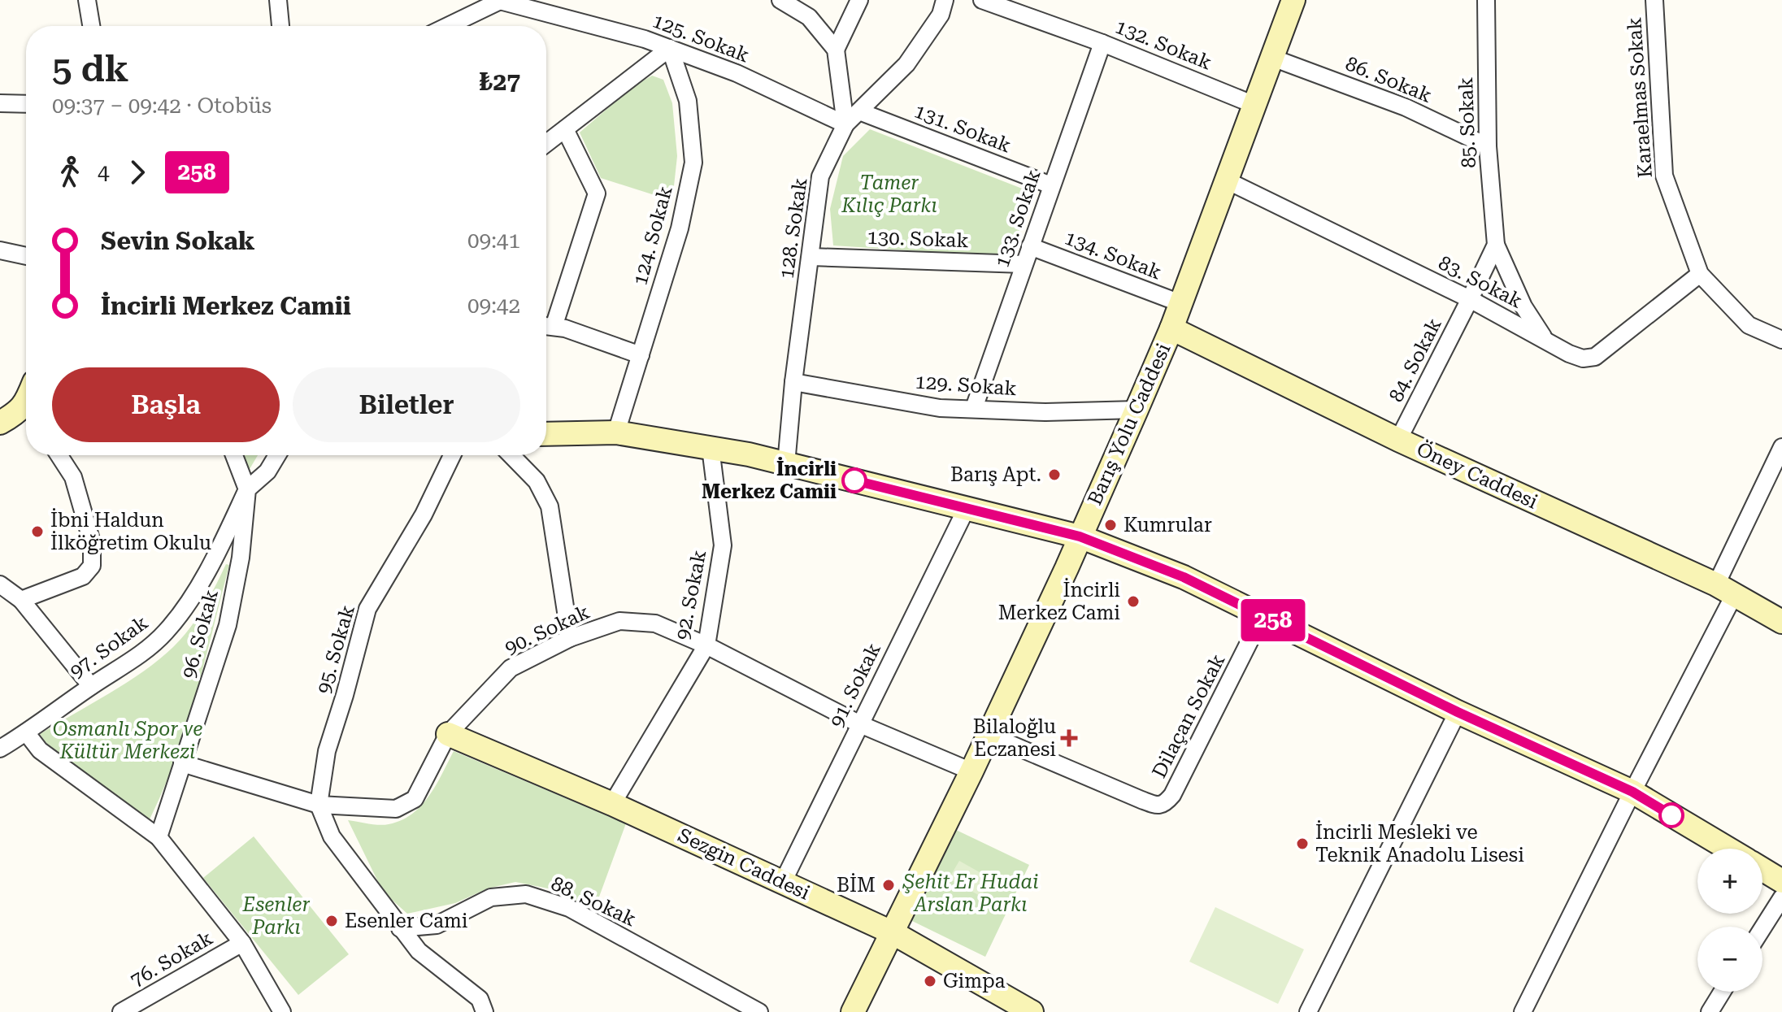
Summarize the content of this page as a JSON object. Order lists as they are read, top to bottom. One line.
{"streets":{"street":["125. Sokak","132. Sokak","86. Sokak","Karaelmas Sokak","85. Sokak","131. Sokak","133. Sokak","128. Sokak","124. Sokak","130. Sokak","134. Sokak","83. Sokak","84. Sokak","129. Sokak","Barış Yolu Caddesi","Öney Caddesi","92. Sokak","90. Sokak","96. Sokak","97. Sokak","95. Sokak","91. Sokak","Dilaçan Sokak","Sezgin Caddesi","88. Sokak","76. Sokak"]},"crossings":[["125. Sokak","128. Sokak"],["125. Sokak","124. Sokak"],["132. Sokak","133. Sokak"],["132. Sokak","Barış Yolu Caddesi"],["86. Sokak","85. Sokak"],["86. Sokak","Barış Yolu Caddesi"],["Karaelmas Sokak","83. Sokak"],["85. Sokak","83. Sokak"],["131. Sokak","133. Sokak"],["131. Sokak","128. Sokak"],["133. Sokak","130. Sokak"],["133. Sokak","134. Sokak"],["133. Sokak","129. Sokak"],["128. Sokak","130. Sokak"],["128. Sokak","129. Sokak"],["134. Sokak","Barış Yolu Caddesi"],["83. Sokak","84. Sokak"],["83. Sokak","Barış Yolu Caddesi"],["84. Sokak","Öney Caddesi"],["129. Sokak","Barış Yolu Caddesi"],["Barış Yolu Caddesi","Öney Caddesi"],["Barış Yolu Caddesi","90. Sokak"],["Barış Yolu Caddesi","Dilaçan Sokak"],["Barış Yolu Caddesi","Sezgin Caddesi"],["92. Sokak","90. Sokak"],["92. Sokak","Sezgin Caddesi"],["90. Sokak","96. Sokak"],["90. Sokak","95. Sokak"],["90. Sokak","91. Sokak"],["90. Sokak","Sezgin Caddesi"],["96. Sokak","97. Sokak"],["91. Sokak","Sezgin Caddesi"]],"parks":["Tamer Kılıç Parkı","Osmanlı Spor ve Kültür Merkezi","Şehit Er Hudai Arslan Parkı","Esenler Parkı"],"places":{"other":["Barış Apt.","İncirli Merkez Camii","Kumrular","İbni Haldun İlköğretim Okulu","İncirli Merkez Cami","İncirli Mesleki ve Teknik Anadolu Lisesi","BİM","Esenler Cami","Gimpa"],"health":["Bilaloğlu Eczanesi"]},"lines":["bus line 258"],"page":{"on_map":"258","heading":["5 dk","09:37 – 09:42 · Otobüs","₺27"],"legs":["4","258"],"list":[{"name":"Sevin Sokak","value":"09:41"},{"name":"İncirli Merkez Camii","value":"09:42"}],"buttons":["Başla","Biletler"],"map_buttons":["+","−"]}}
